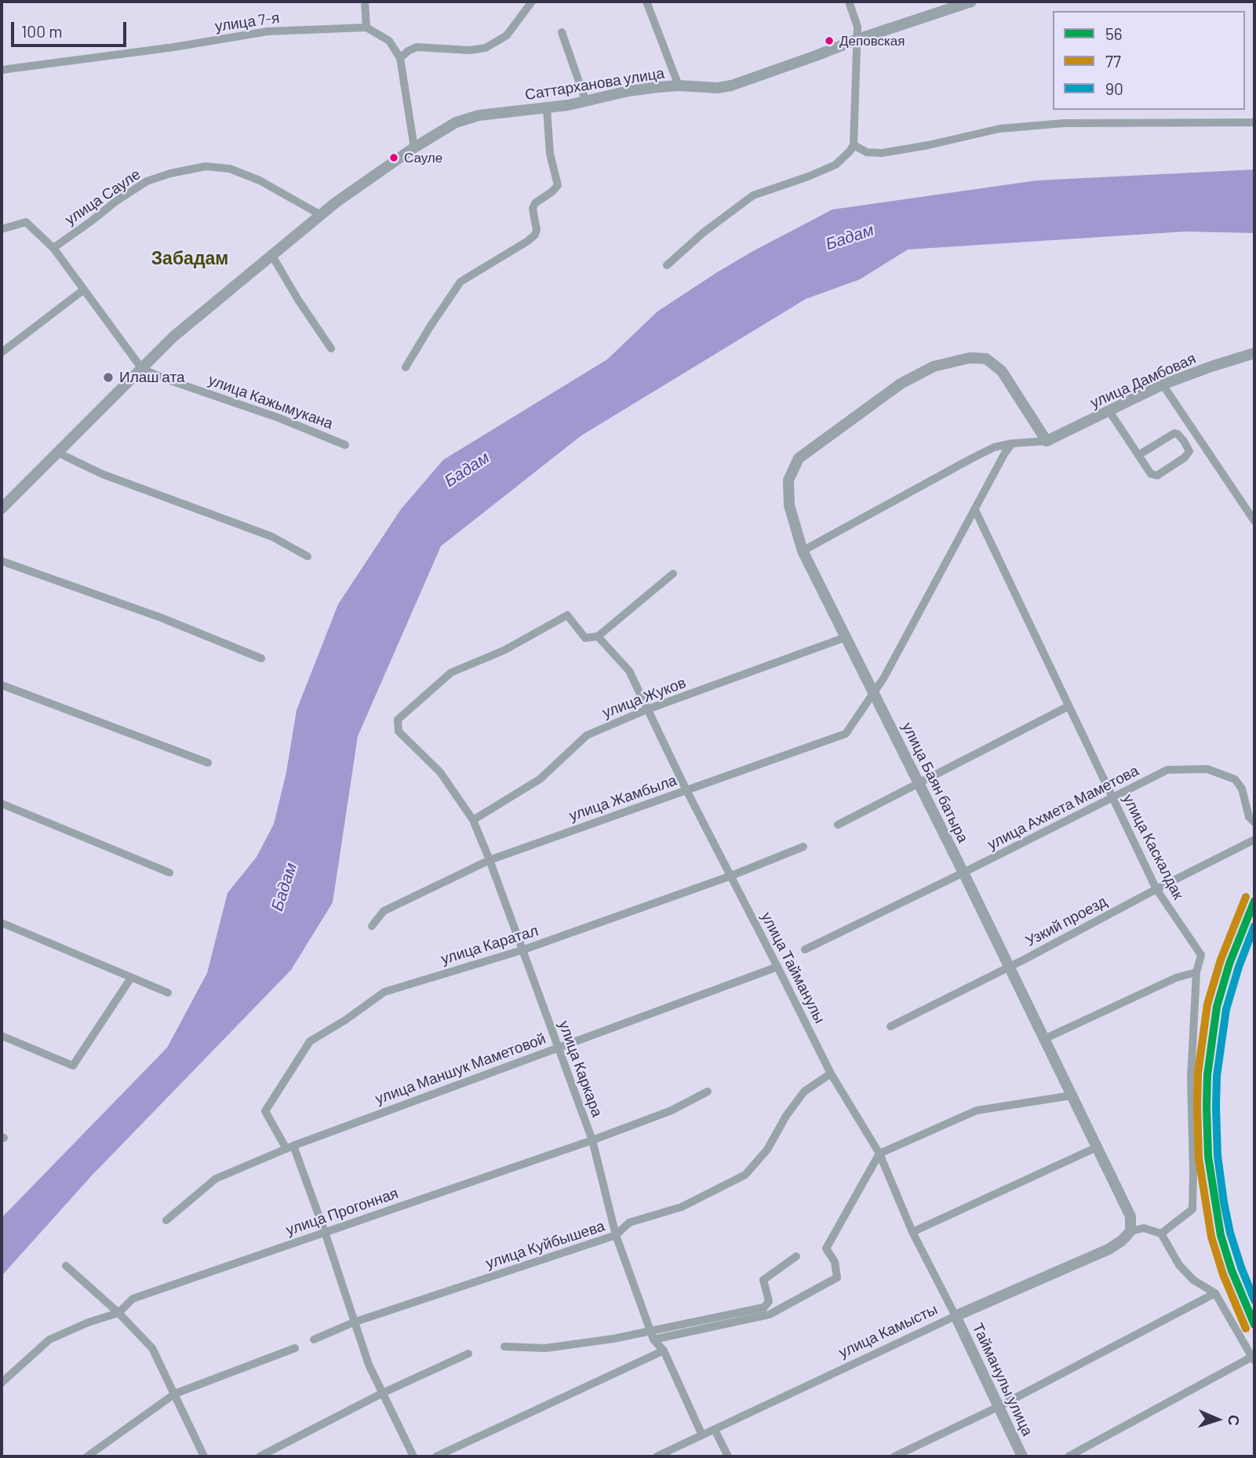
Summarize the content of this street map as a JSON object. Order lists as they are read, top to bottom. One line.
{"streets":{"street":["улица 7-я","Саттарханова улица","улица Сауле","улица Дамбовая","улица Кажымукана","улица Жуков","улица Баян батыра","улица Жамбыла","улица Ахмета Маметова","улица Каскалдак","Узкий проезд","улица Каратал","улица Тайманулы","улица Маншук Маметовой","улица Каркара","улица Прогонная","улица Куйбышева","улица Камысты","Тайманулы улица"]},"crossings":[["Саттарханова улица","улица Сауле"],["Саттарханова улица","улица Кажымукана"],["улица Дамбовая","улица Баян батыра"],["улица Жуков","улица Баян батыра"],["улица Жуков","улица Тайманулы"],["улица Жуков","улица Каркара"],["улица Баян батыра","улица Жамбыла"],["улица Баян батыра","улица Ахмета Маметова"],["улица Баян батыра","Узкий проезд"],["улица Баян батыра","улица Камысты"],["улица Жамбыла","улица Каскалдак"],["улица Жамбыла","улица Тайманулы"],["улица Жамбыла","улица Каркара"],["улица Ахмета Маметова","улица Каскалдак"],["улица Каскалдак","Узкий проезд"],["улица Каратал","улица Тайманулы"],["улица Каратал","улица Маншук Маметовой"],["улица Каратал","улица Каркара"],["улица Тайманулы","улица Маншук Маметовой"],["улица Тайманулы","улица Каркара"],["улица Тайманулы","улица Куйбышева"],["улица Тайманулы","улица Камысты"],["улица Тайманулы","Тайманулы улица"],["улица Маншук Маметовой","улица Каркара"],["улица Каркара","улица Прогонная"],["улица Каркара","улица Куйбышева"],["улица Каркара","улица Камысты"],["улица Камысты","Тайманулы улица"]],"districts":["Забадам"],"water":["Бадам"],"places":["Деповская","Сауле","Илаш ата"],"lines":["transit line 77","transit line 56","transit line 90"],"legend":["56","77","90"],"scale_bar":"100 m","north":"right"}
